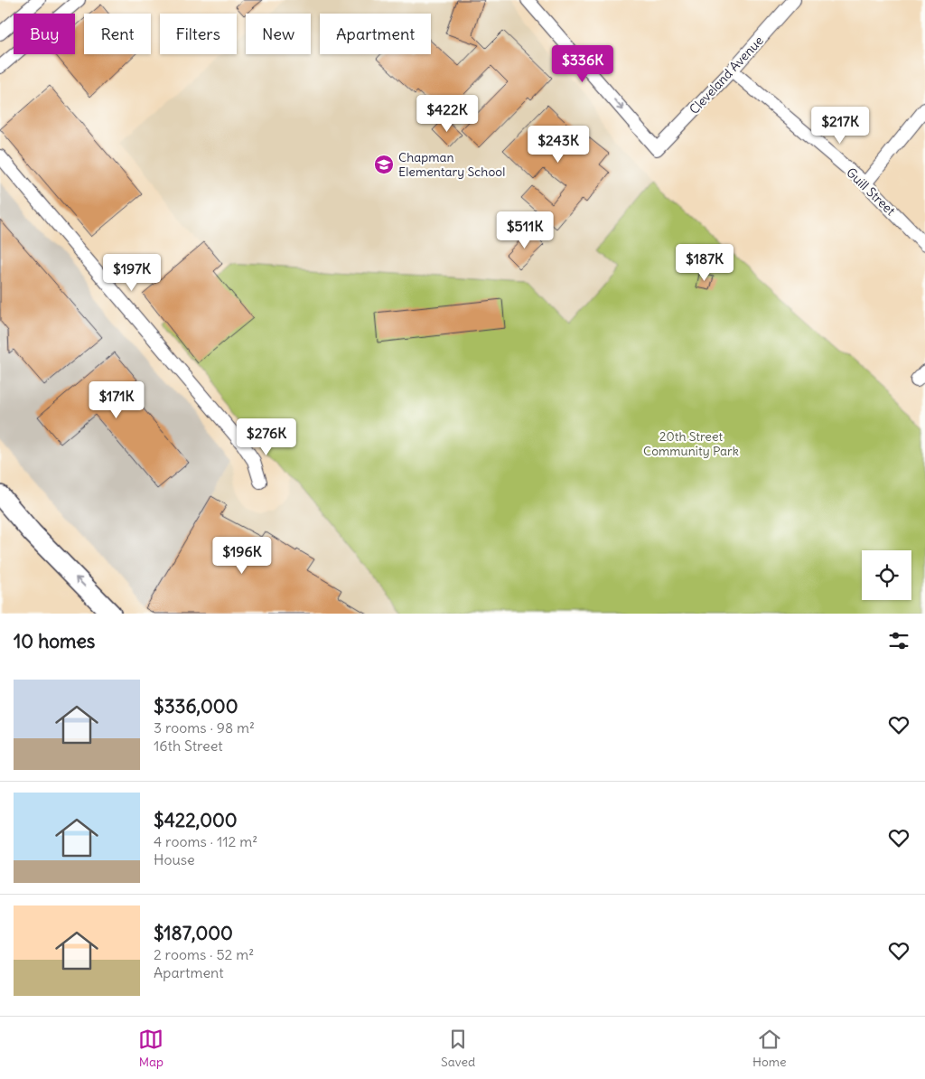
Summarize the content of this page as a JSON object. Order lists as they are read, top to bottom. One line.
{"streets":{"street":["Cleveland Avenue","Guill Street"]},"crossings":[["Cleveland Avenue","Guill Street"]],"parks":["20th Street Community Park"],"places":{"school or university":["Chapman Elementary School"]},"page":{"chip":["Buy","Rent","Filters","New","Apartment"],"price":["$336K","$422K","$217K","$243K","$511K","$187K","$197K","$171K","$276K","$196K"],"heading":"10 homes","list":[{"name":"$336,000","note":"3 rooms · 98 m² · 16th Street"},{"name":"$422,000","note":"4 rooms · 112 m² · House"},{"name":"$187,000","note":"2 rooms · 52 m² · Apartment"}],"tabs":["Map","Saved","Home"]}}
